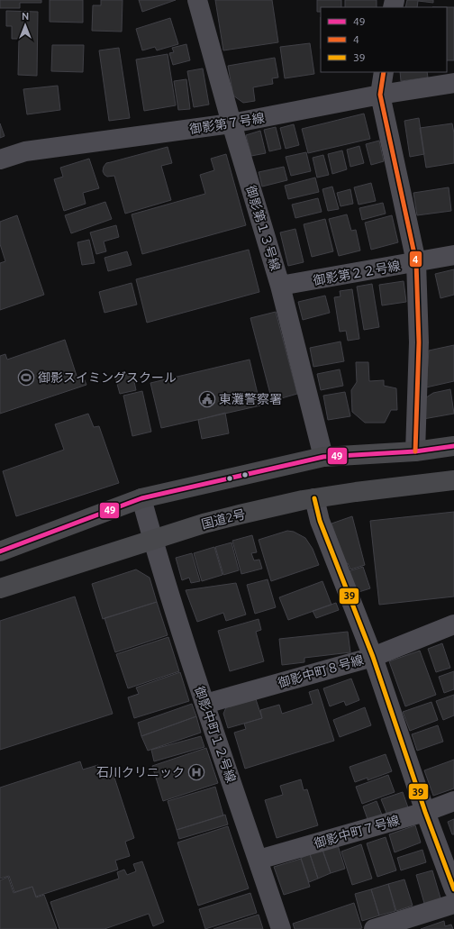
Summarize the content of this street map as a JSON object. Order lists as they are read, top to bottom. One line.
{"streets":{"highway":["国道2号"],"street":["御影第７号線","御影第１３号線","御影第２２号線","御影中町８号線","御影中町１２号線","御影中町７号線"]},"crossings":[["御影第７号線","御影第１３号線"],["御影第１３号線","御影第２２号線"],["国道2号","御影中町１２号線"],["御影中町８号線","御影中町１２号線"],["御影中町１２号線","御影中町７号線"]],"places":{"sports":["御影スイミングスクール"],"public building":["東灘警察署"],"hospital":["石川クリニック"]},"lines":["transit line 4","transit line 49","transit line 39"],"legend":["49","4","39"],"north":"top"}
